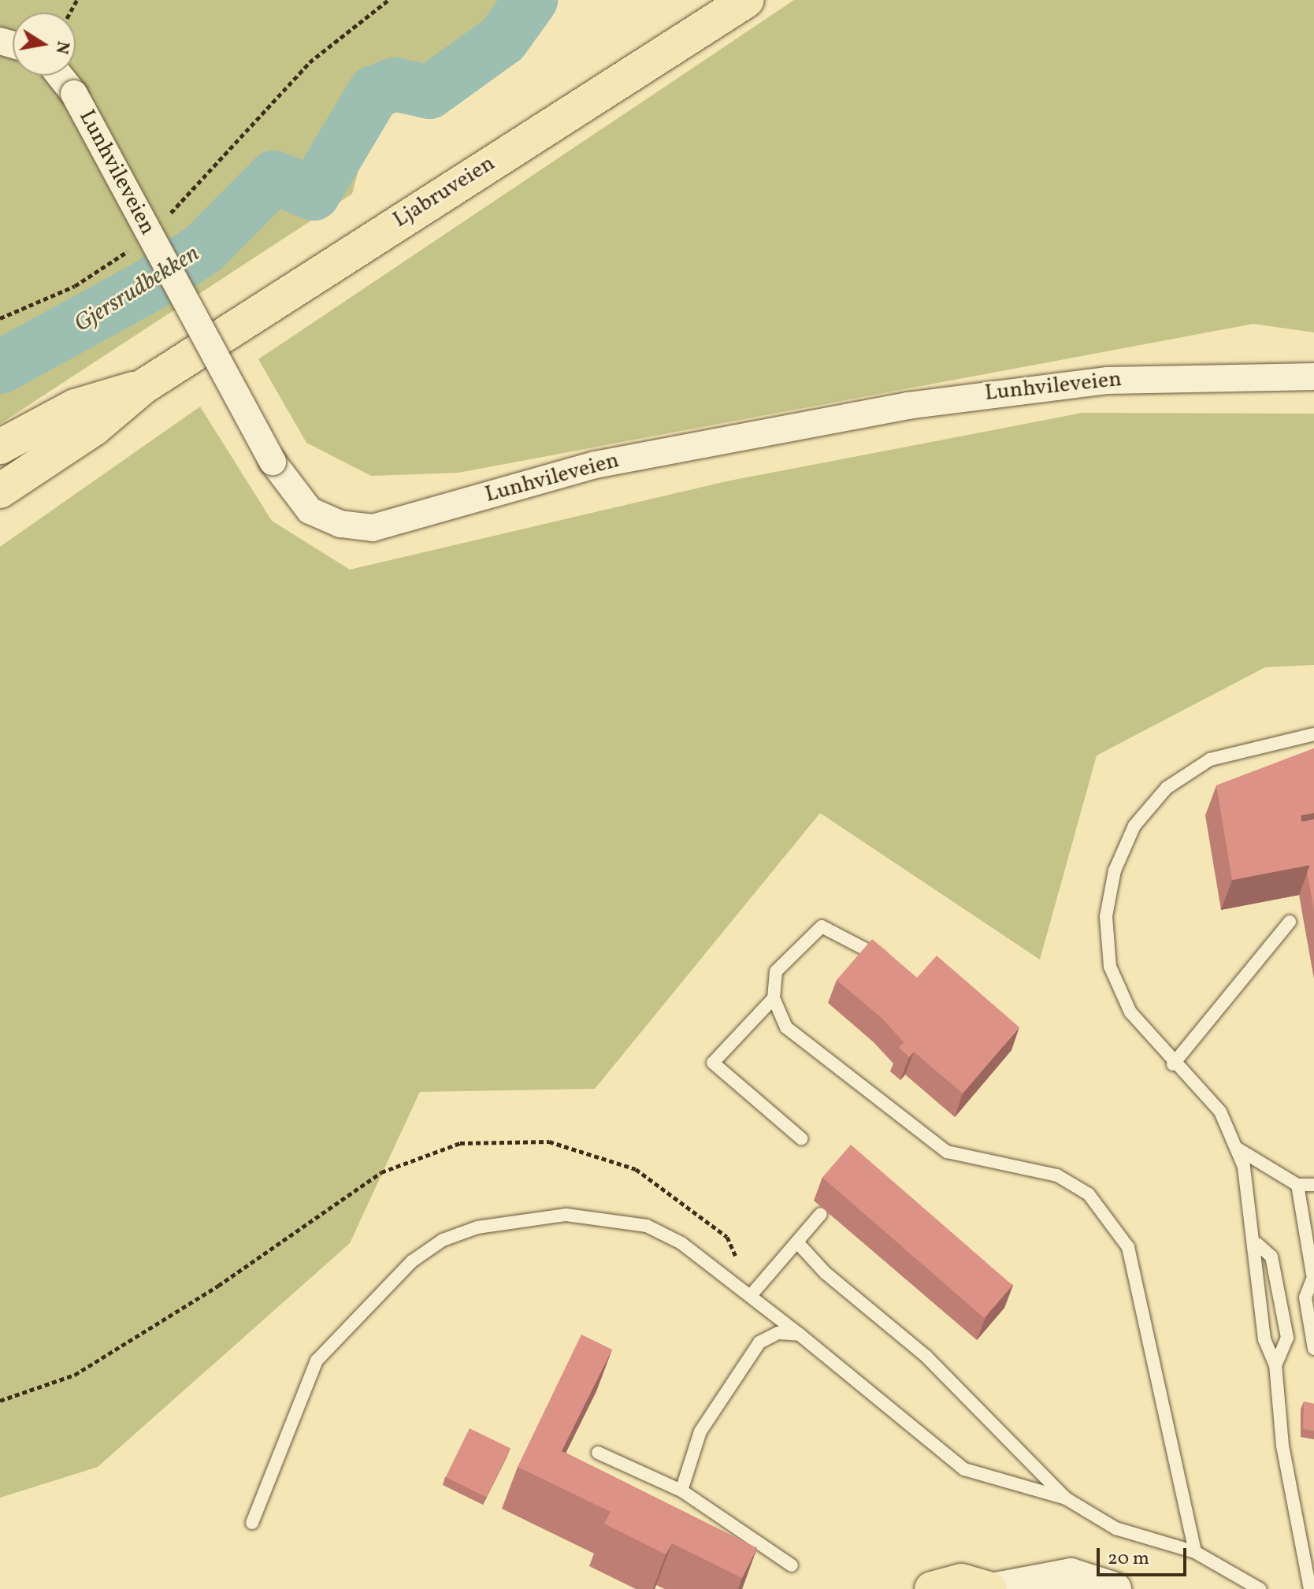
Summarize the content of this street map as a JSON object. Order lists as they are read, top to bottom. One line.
{"streets":{"main road":["Ljabruveien"],"street":["Lunhvileveien"]},"water":["Gjersrudbekken"],"scale_bar":"20 m","north":"right"}
